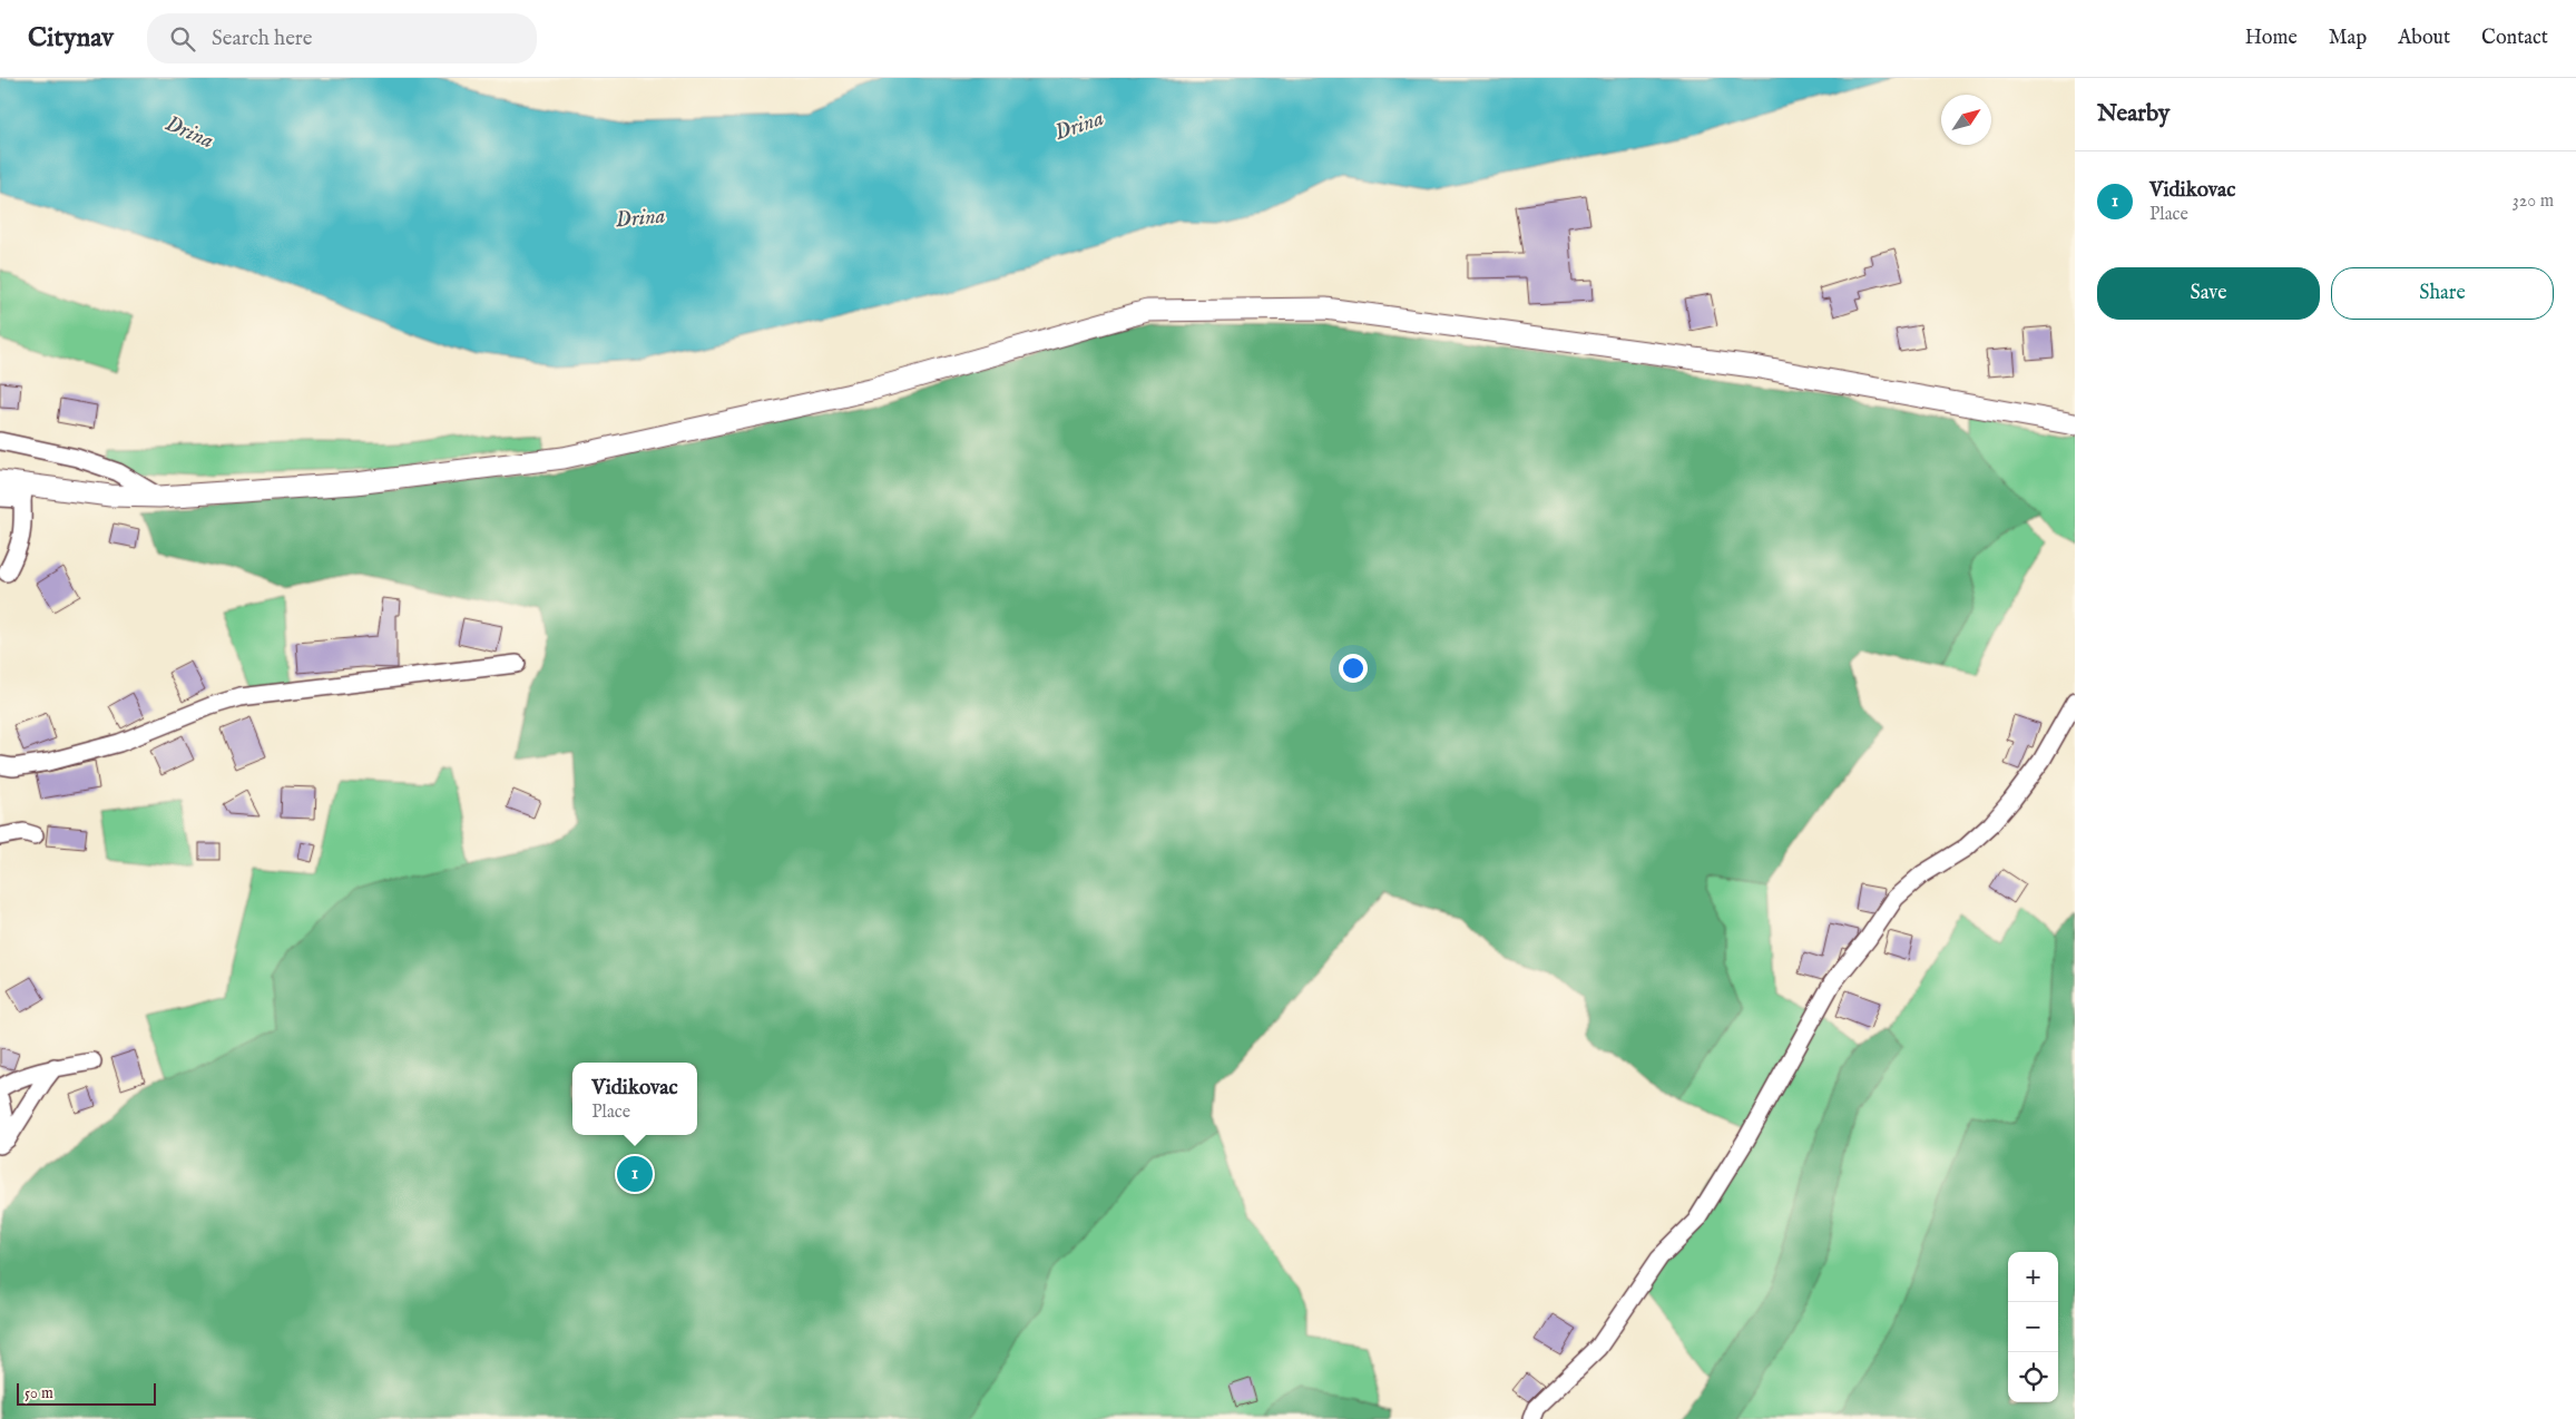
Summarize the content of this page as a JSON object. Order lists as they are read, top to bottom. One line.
{"water":["Drina"],"scale_bar":"50 m","north":"top right","page":{"header":"Citynav","search":"Search here","nav":["Home","Map","About","Contact"],"heading":"Nearby","list":[{"mark":"1","name":"Vidikovac","note":"Place","value":"320 m"}],"buttons":["Save","Share"],"popup":["Vidikovac","Place"],"pins":"1","map_buttons":["+","−"],"scale":"50 m"}}
